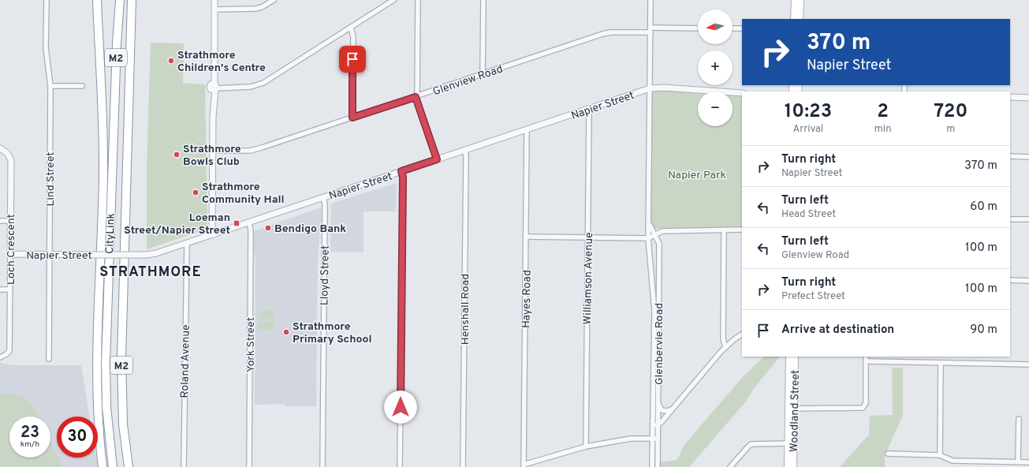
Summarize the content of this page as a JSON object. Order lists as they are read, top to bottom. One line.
{"streets":{"highway":["M2","CityLink"],"main road":["Woodland Street"],"street":["Glenview Road","Napier Street","Lind Street","Loch Crescent","Lloyd Street","Williamson Avenue","Hayes Road","Henshall Road","Glenbervie Road","York Street","Roland Avenue"]},"crossings":[["Glenview Road","Glenbervie Road"],["Napier Street","Lind Street"],["Napier Street","Loch Crescent"],["Napier Street","Lloyd Street"],["Napier Street","Williamson Avenue"],["Napier Street","Hayes Road"],["Napier Street","Henshall Road"],["Napier Street","Glenbervie Road"],["Napier Street","York Street"],["Napier Street","Roland Avenue"]],"districts":["STRATHMORE"],"parks":["Napier Park"],"places":{"other":["Strathmore Children's Centre","Strathmore Bowls Club","Strathmore Community Hall","Bendigo Bank","Strathmore Primary School"],"transit":["Loeman Street/Napier Street"]},"north":"left","page":{"map_buttons":["+","−"],"turn":["370 m","Napier Street"],"eta":["10:23","Arrival","2","min","720","m"],"list":[{"name":"Turn right","note":"Napier Street","value":"370 m"},{"name":"Turn left","note":"Head Street","value":"60 m"},{"name":"Turn left","note":"Glenview Road","value":"100 m"},{"name":"Turn right","note":"Prefect Street","value":"100 m"},{"name":"Arrive at destination","value":"90 m"}],"speed":"23 km/h","limit":"30"}}
